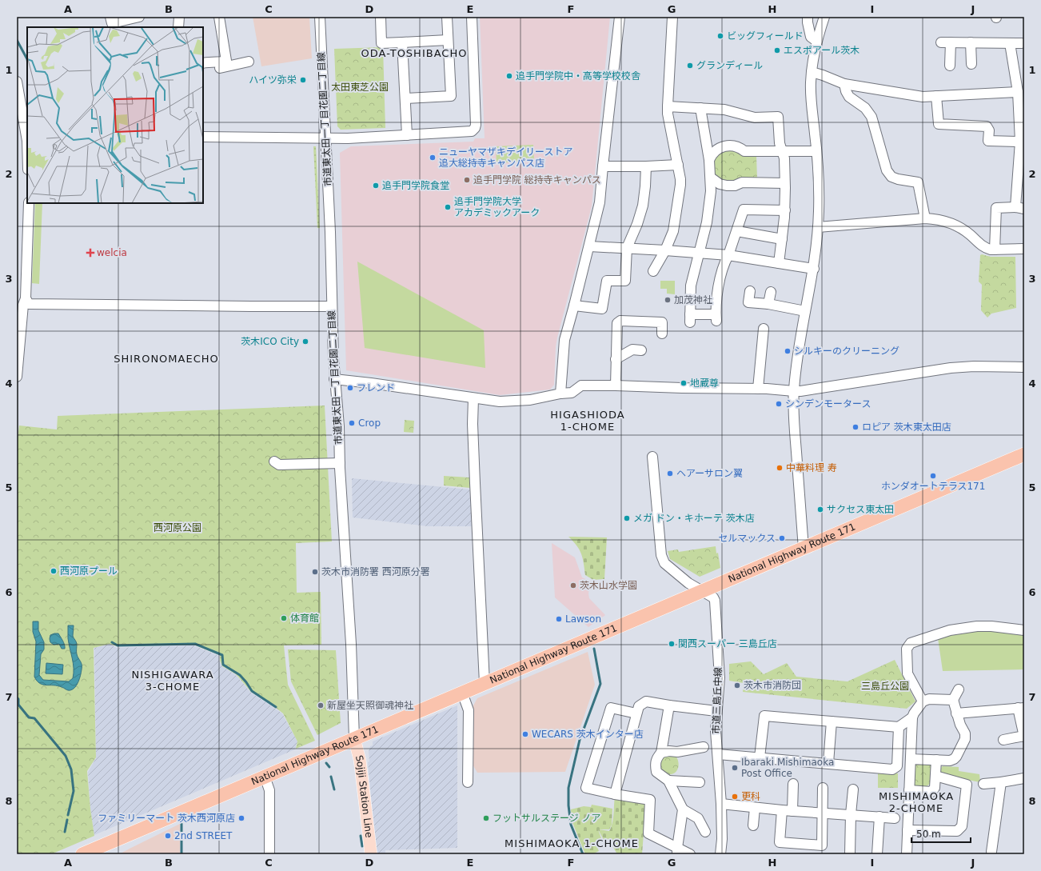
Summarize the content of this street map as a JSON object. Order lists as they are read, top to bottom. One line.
{"streets":{"highway":["National Highway Route 171"],"main road":["Sojiji Station Line"],"street":["市道東太田一丁目花園二丁目線","市道三島丘中線"]},"crossings":[["市道東太田一丁目花園二丁目線","National Highway Route 171"],["市道東太田一丁目花園二丁目線","Sojiji Station Line"],["National Highway Route 171","市道三島丘中線"],["National Highway Route 171","Sojiji Station Line"]],"districts":["ODA-TOSHIBACHO","SHIRONOMAECHO","HIGASHIODA 1-CHOME","NISHIGAWARA 3-CHOME","MISHIMAOKA 2-CHOME","MISHIMAOKA 1-CHOME"],"parks":["太田東芝公園","西河原公園","三島丘公園"],"places":{"other":["ビッグフィールド","エスポアール茨木","グランディール","追手門学院中・高等学校校舎","ハイツ弥栄","ニューヤマザキデイリーストア 追大総持寺キャンパス店","追手門学院 総持寺キャンパス","追手門学院食堂","追手門学院大学 アカデミックアーク","加茂神社","茨木ICO City","シルキーのクリーニング","地蔵尊","フレンド","シンデンモータース","Crop","ロピア 茨木東太田店","中華料理 寿","ヘアーサロン翼","ホンダオートテラス171","サクセス東太田","メガ ドン・キホーテ 茨木店","セルマックス","西河原プール","茨木市消防署 西河原分署","茨木山水学園","体育館","Lawson","関西スーパー 三島丘店","茨木市消防団","新屋坐天照御魂神社","WECARS 茨木インター店","Ibaraki Mishimaoka Post Office","更科","ファミリーマート 茨木西河原店","フットサルステージ ノア","2nd STREET"],"health":["welcia"]},"scale_bar":"50 m","grid":{"columns":["A","B","C","D","E","F","G","H","I","J"],"rows":["1","2","3","4","5","6","7","8"]}}
